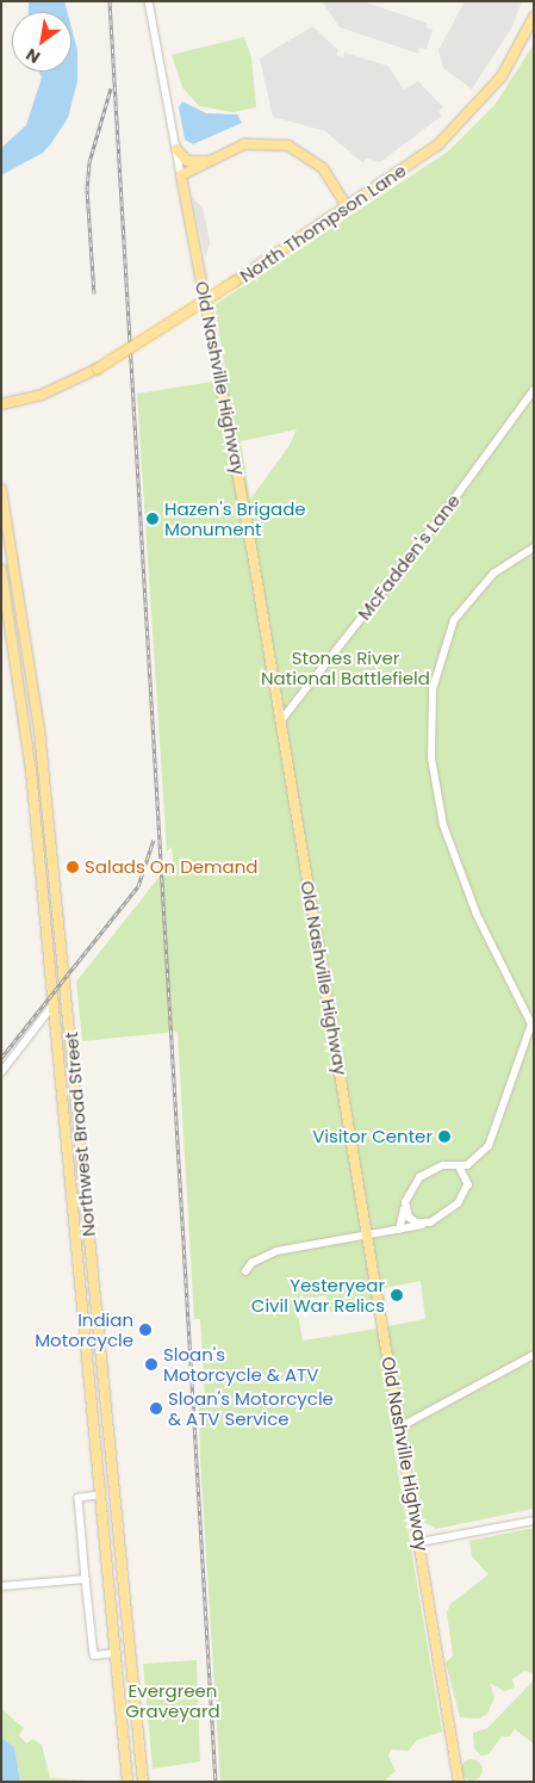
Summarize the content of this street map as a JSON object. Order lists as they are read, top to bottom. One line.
{"streets":{"main road":["North Thompson Lane","Old Nashville Highway","Northwest Broad Street"],"street":["McFadden's Lane"]},"crossings":[["Old Nashville Highway","McFadden's Lane"]],"parks":["Stones River National Battlefield","Evergreen Graveyard"],"places":["Hazen's Brigade Monument","Salads On Demand","Visitor Center","Yesteryear Civil War Relics","Indian Motorcycle","Sloan's Motorcycle & ATV","Sloan's Motorcycle & ATV Service"],"north":"bottom left"}
